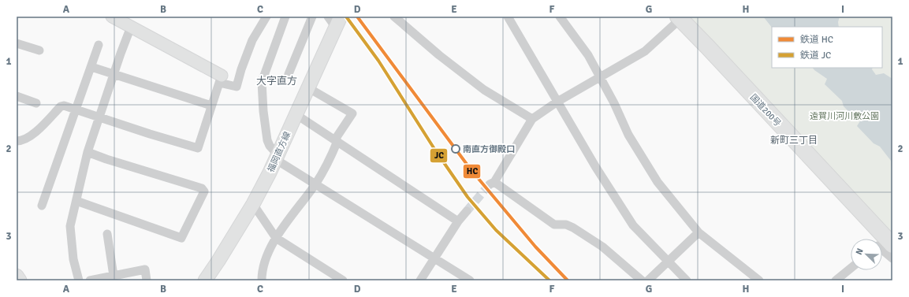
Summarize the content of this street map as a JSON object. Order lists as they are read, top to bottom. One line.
{"streets":{"highway":["国道200号"],"main road":["福岡直方線"]},"districts":["大字直方","新町三丁目"],"parks":["遠賀川河川敷公園"],"places":["南直方御殿口"],"lines":["rail line HC","rail line JC"],"legend":["鉄道 HC","鉄道 JC"],"north":"top left","grid":{"columns":["A","B","C","D","E","F","G","H","I"],"rows":["1","2","3"]}}
